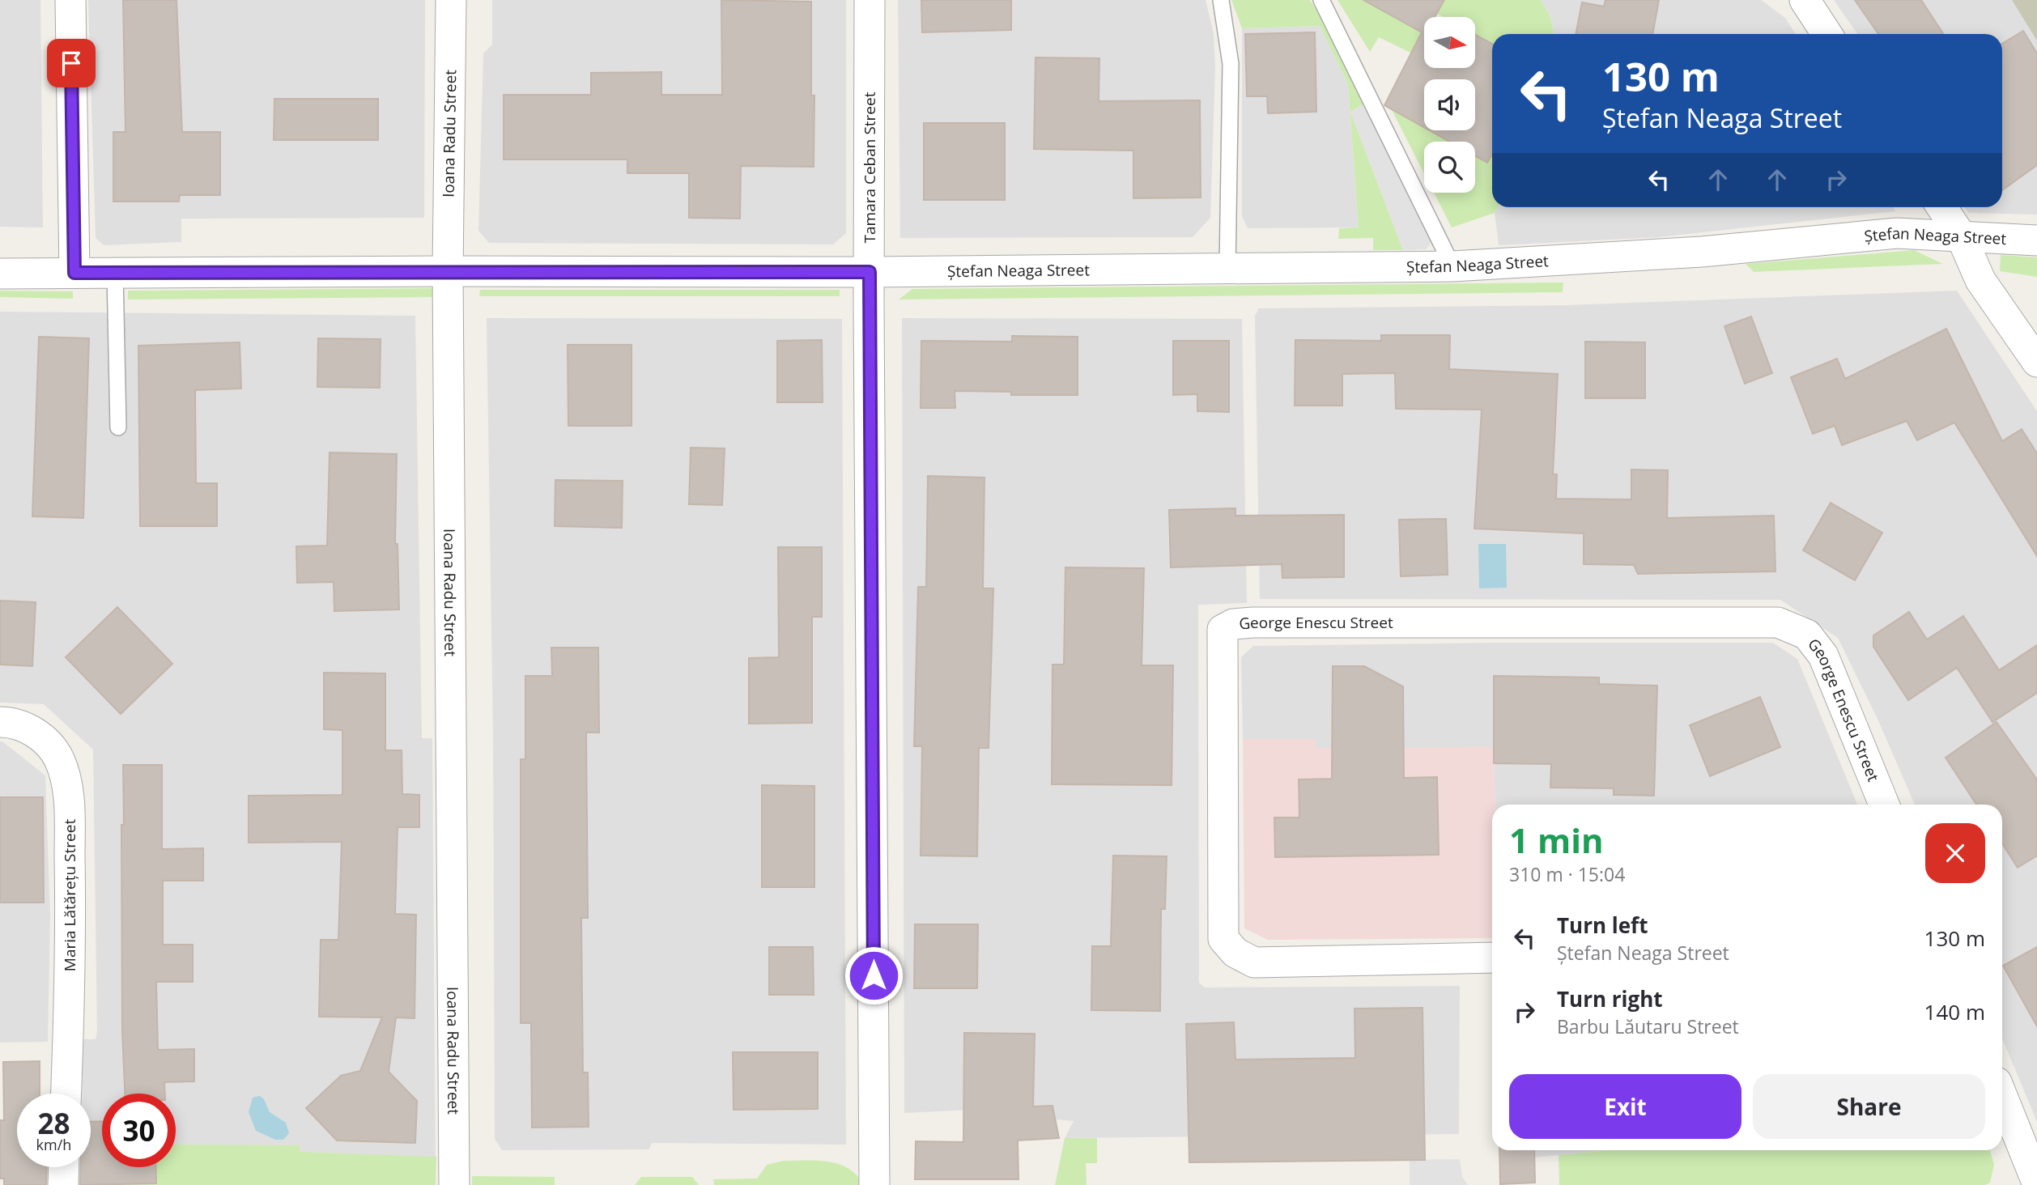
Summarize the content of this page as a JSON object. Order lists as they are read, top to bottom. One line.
{"streets":{"street":["Ioana Radu Street","Tamara Ceban Street","Ștefan Neaga Street","George Enescu Street","Maria Lătărețu Street"]},"crossings":[["Ioana Radu Street","Ștefan Neaga Street"],["Tamara Ceban Street","Ștefan Neaga Street"]],"north":"right","page":{"turn":["130 m","Ștefan Neaga Street"],"heading":["1 min","310 m · 15:04"],"list":[{"name":"Turn left","note":"Ștefan Neaga Street","value":"130 m"},{"name":"Turn right","note":"Barbu Lăutaru Street","value":"140 m"}],"buttons":["Exit","Share"],"speed":"28 km/h","limit":"30"}}
